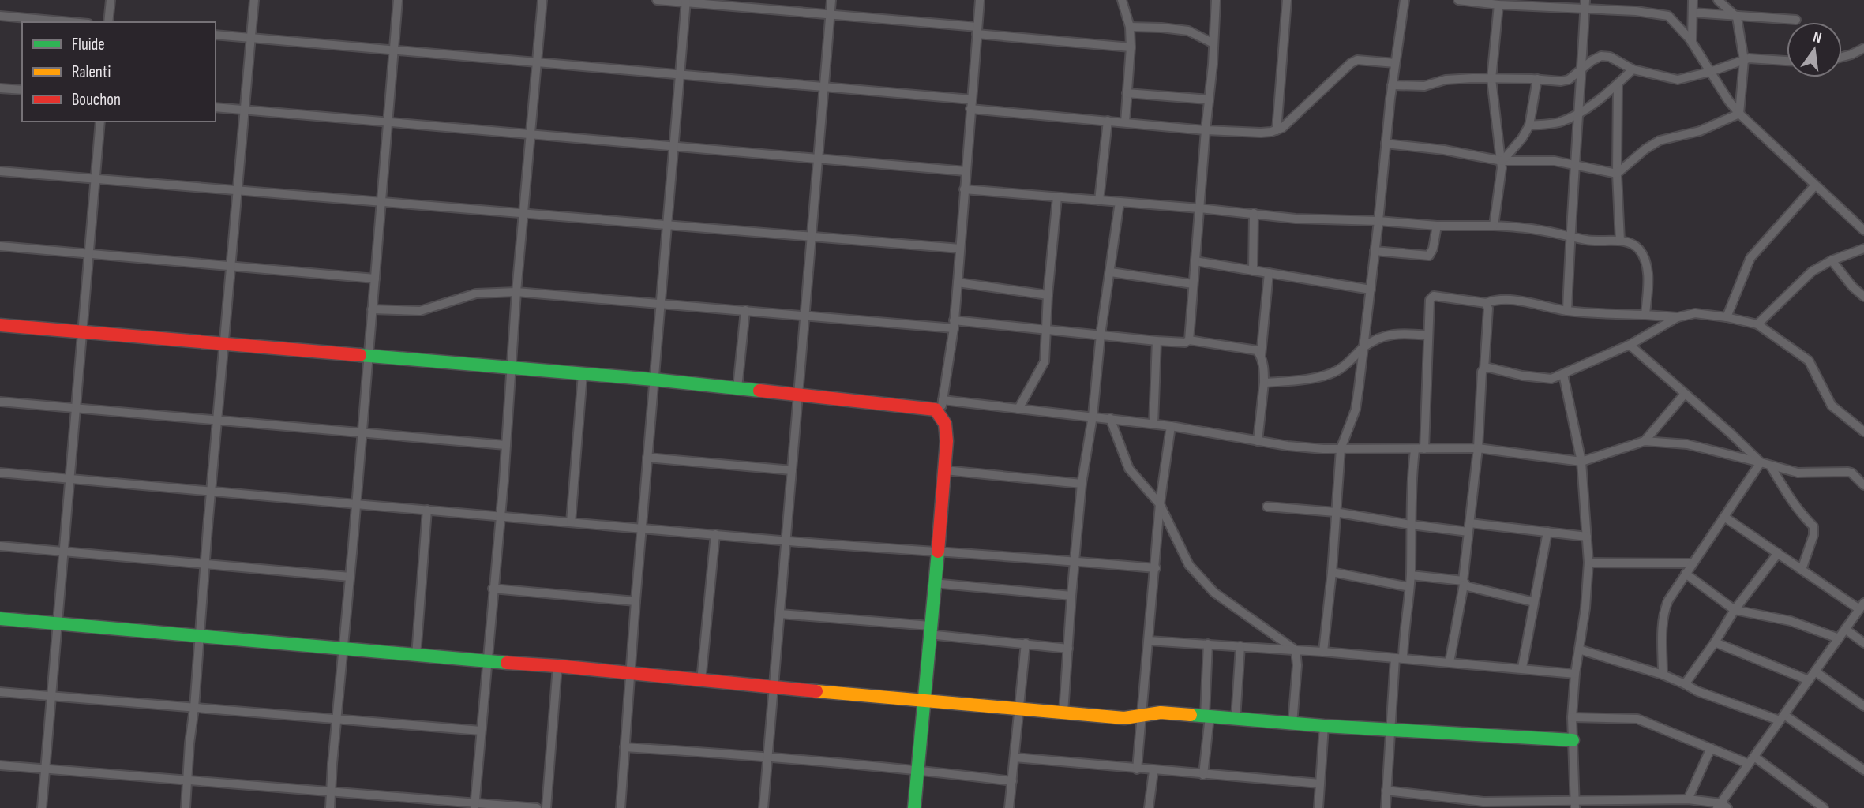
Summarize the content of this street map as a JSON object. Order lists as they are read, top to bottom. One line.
{"legend":["Fluide","Ralenti","Bouchon"],"north":"top"}
